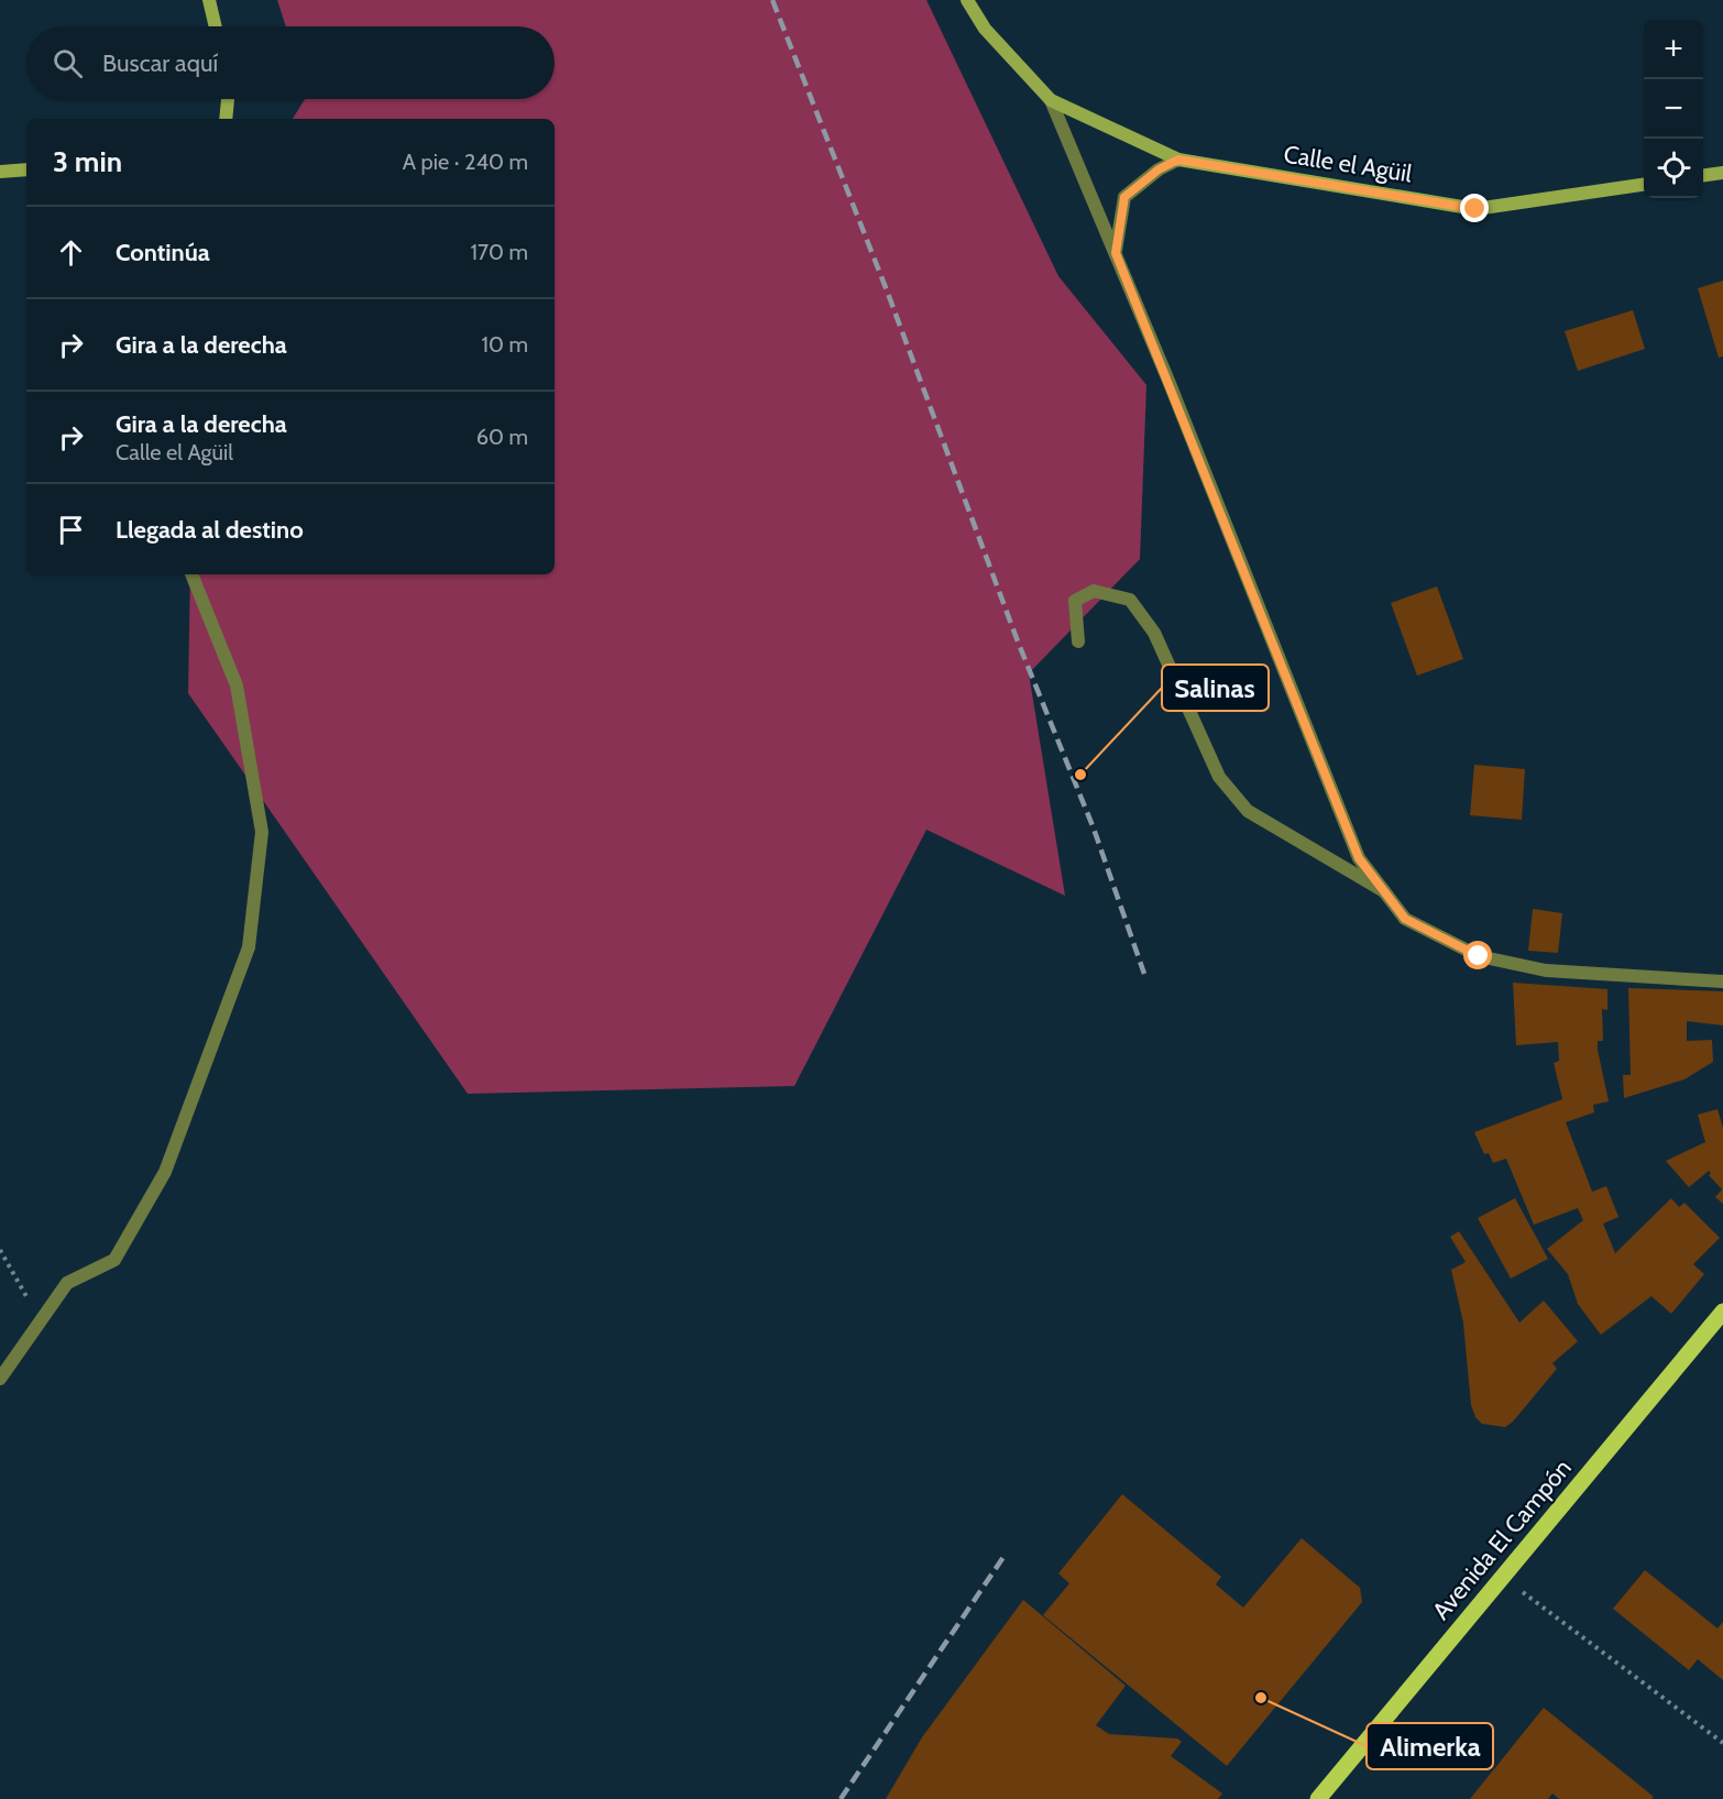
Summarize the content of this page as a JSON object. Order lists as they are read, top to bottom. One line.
{"streets":{"main road":["Avenida El Campón"],"street":["Calle el Agüil"]},"places":["Salinas","Alimerka"],"page":{"map_buttons":["+","−"],"search":"Buscar aquí","heading":["3 min","A pie · 240 m"],"list":[["Continúa","170 m"],["Gira a la derecha","10 m"],["Gira a la derecha","Calle el Agüil","60 m"],"Llegada al destino"]}}
